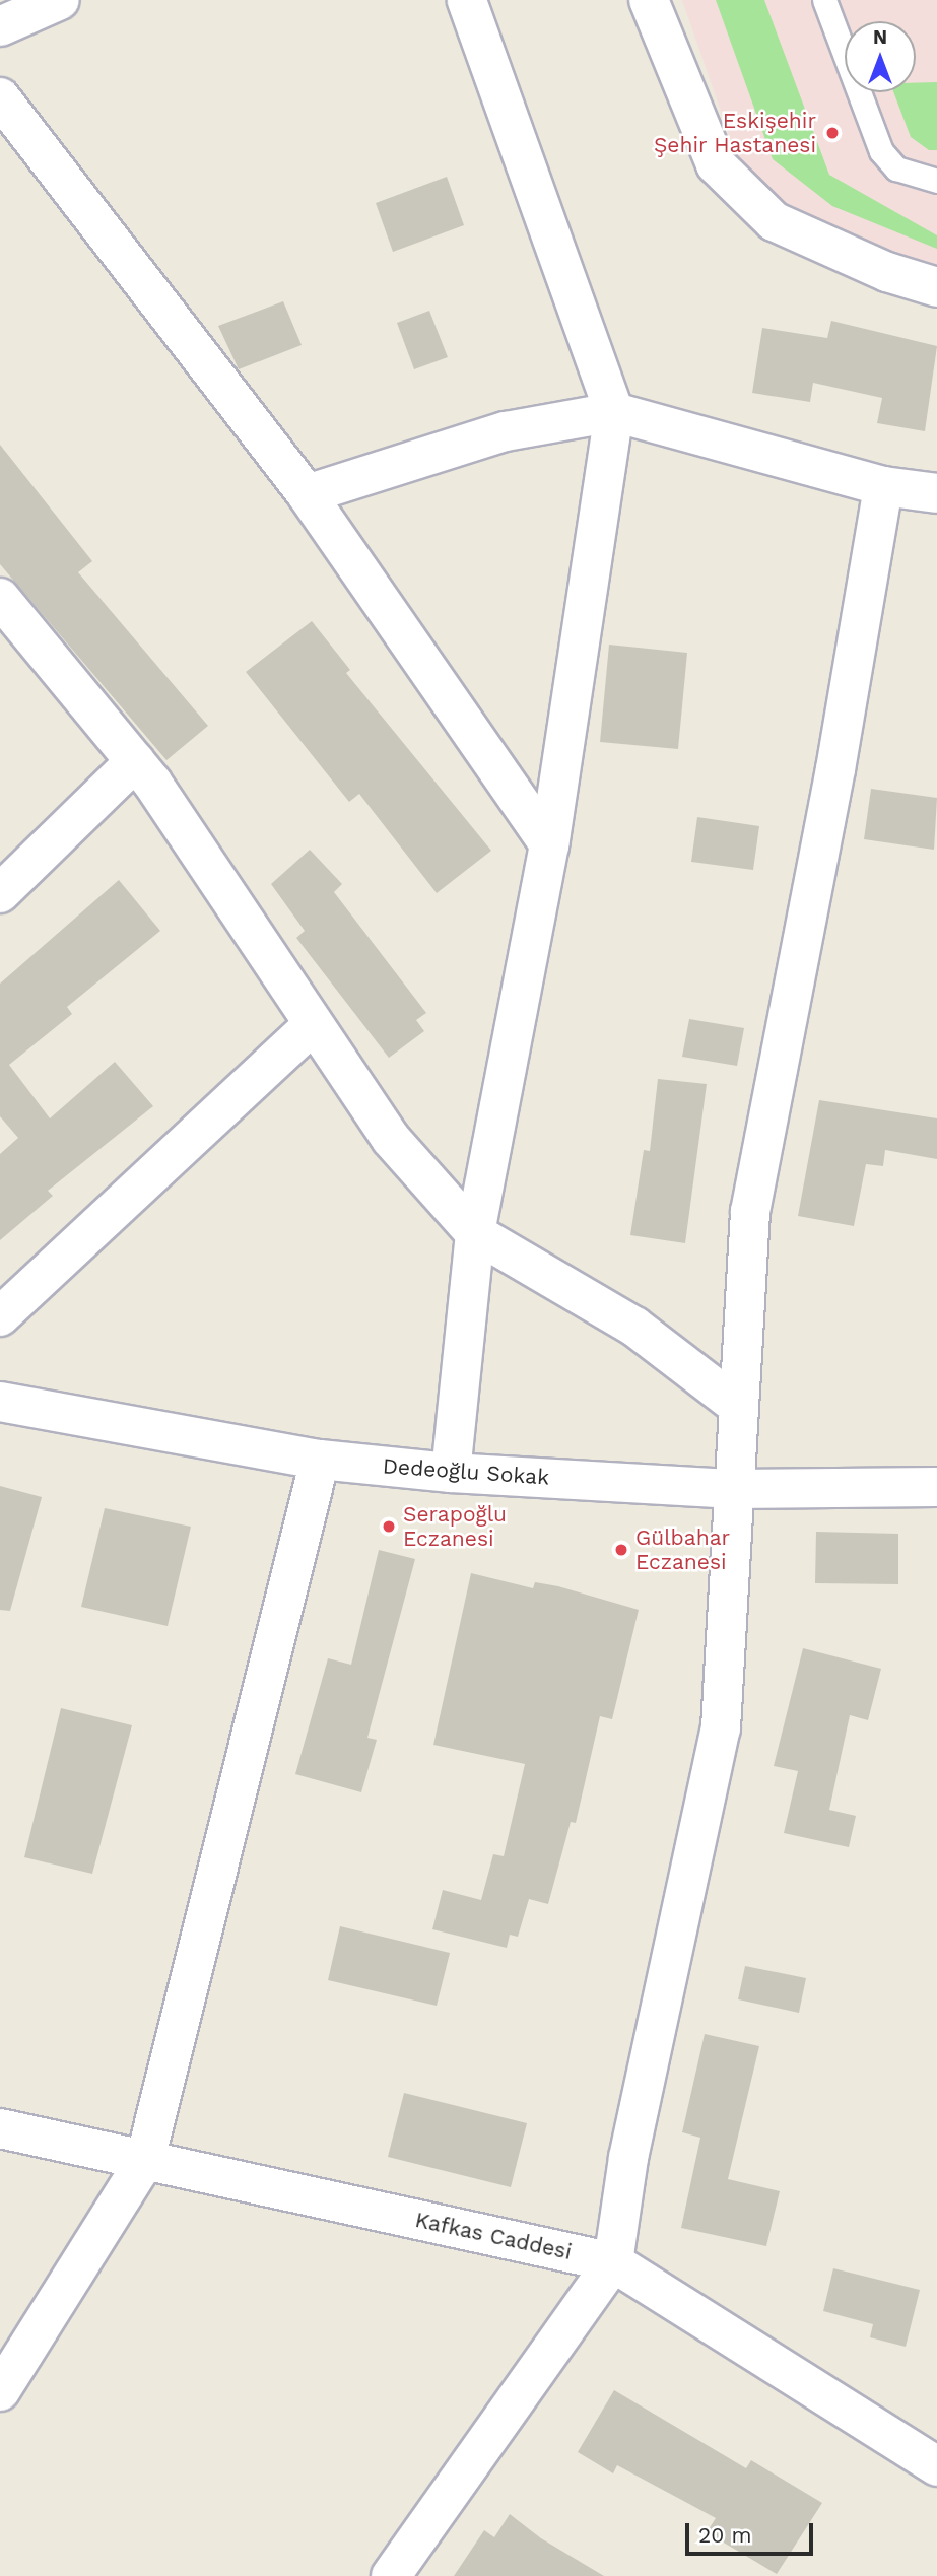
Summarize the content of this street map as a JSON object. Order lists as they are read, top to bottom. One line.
{"streets":{"street":["Dedeoğlu Sokak","Kafkas Caddesi"]},"places":["Eskişehir Şehir Hastanesi","Serapoğlu Eczanesi","Gülbahar Eczanesi"],"scale_bar":"20 m","north":"top"}
